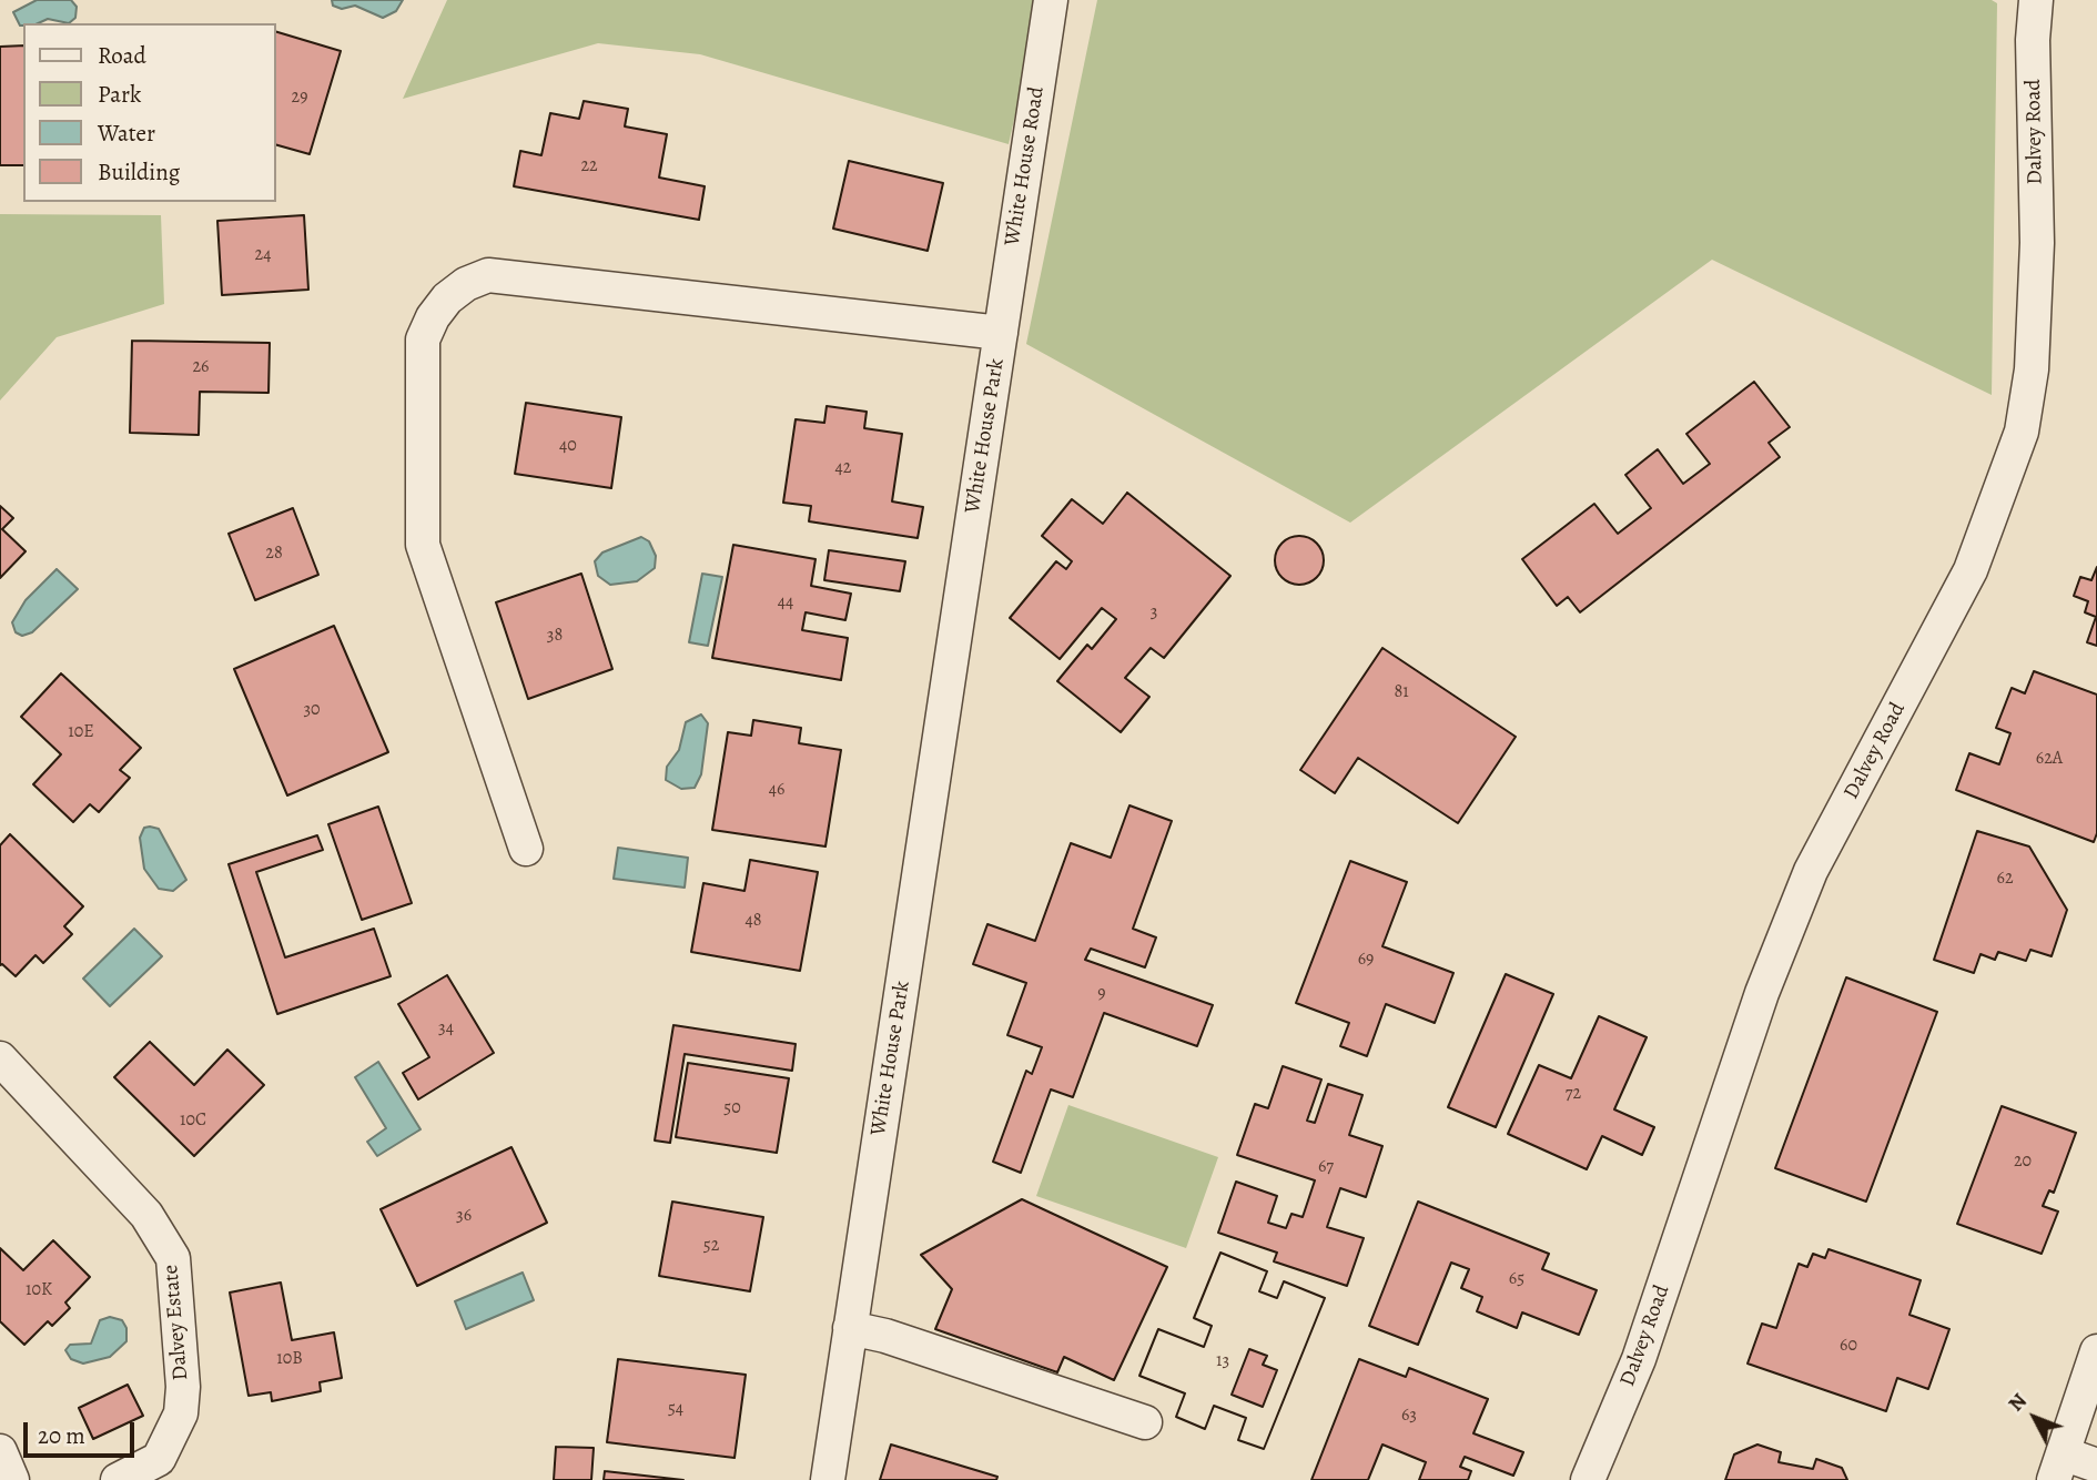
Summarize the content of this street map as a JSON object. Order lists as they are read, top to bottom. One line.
{"streets":{"street":["Dalvey Road","White House Road","White House Park","Dalvey Estate"]},"crossings":[["White House Road","White House Park"]],"house_numbers":["29","22","24","26","40","42","28","44","3","38","81","30","10E","62A","46","62","48","69","9","34","72","50","10C","20","67","36","52","65","10K","60","10B","13","54","63"],"legend":["Road","Park","Water","Building"],"scale_bar":"20 m","north":"top left"}
